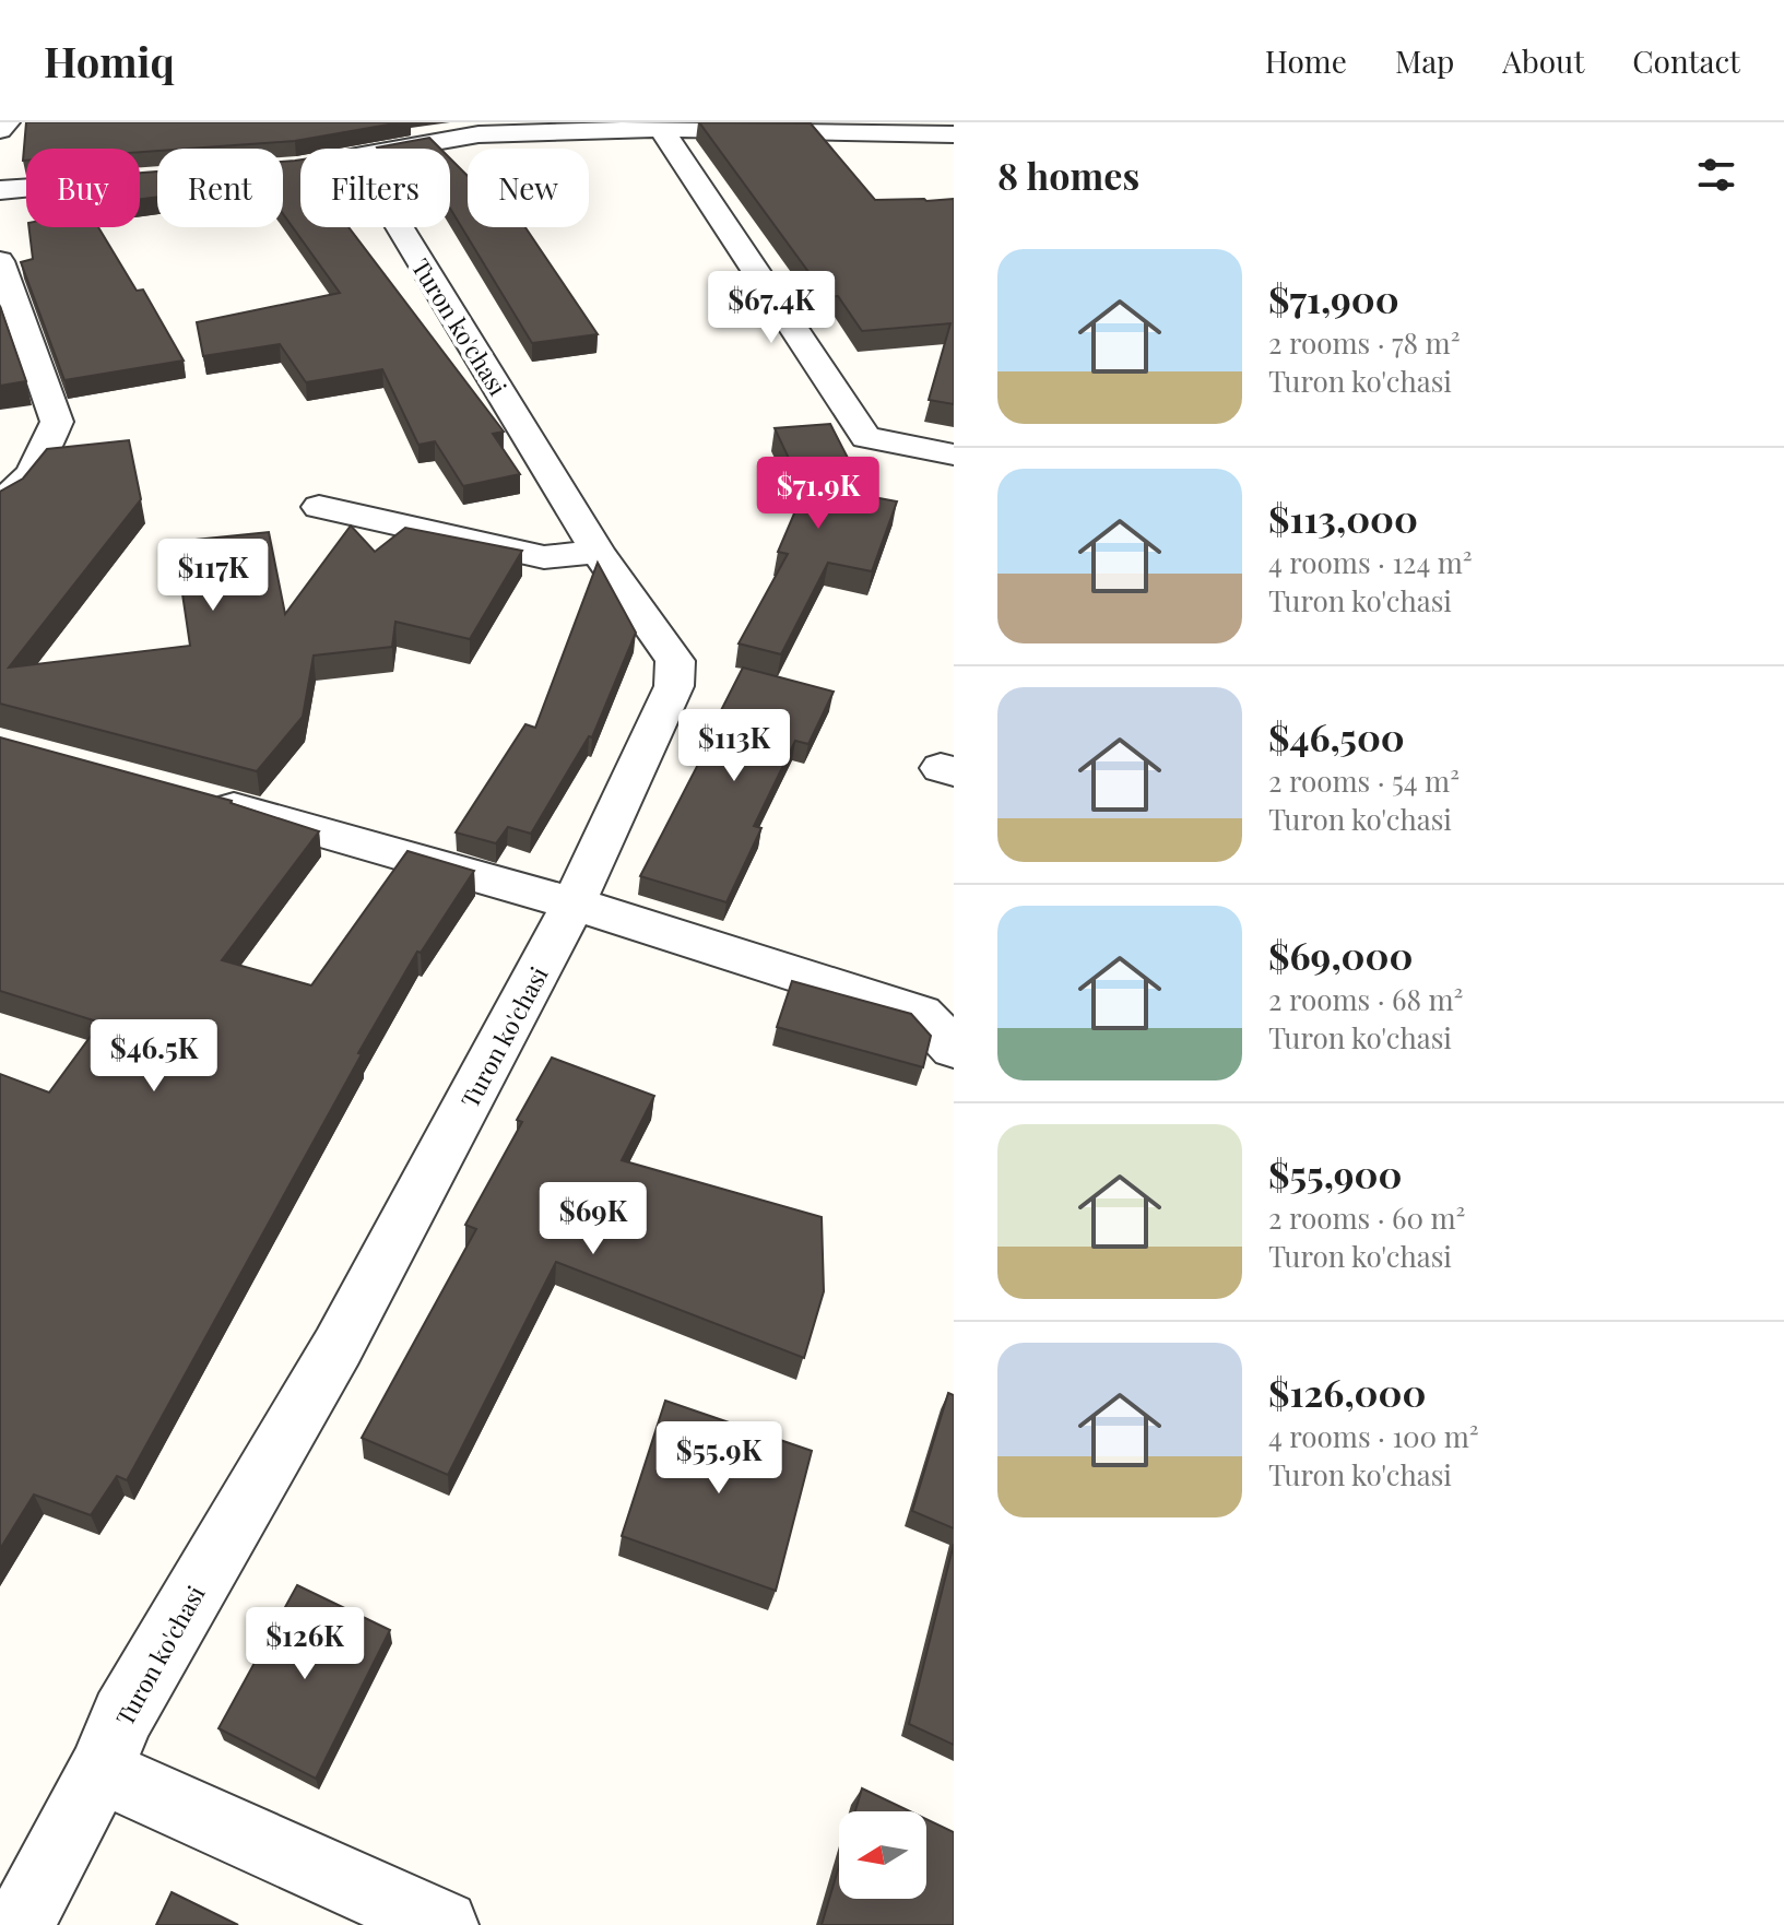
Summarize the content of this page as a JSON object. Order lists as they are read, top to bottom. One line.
{"streets":{"street":["Turon ko'chasi"]},"north":"left","page":{"header":"Homiq","nav":["Home","Map","About","Contact"],"heading":"8 homes","chip":["Buy","Rent","Filters","New"],"list":[{"name":"$71,900","note":"2 rooms · 78 m² · Turon ko'chasi"},{"name":"$113,000","note":"4 rooms · 124 m² · Turon ko'chasi"},{"name":"$46,500","note":"2 rooms · 54 m² · Turon ko'chasi"},{"name":"$69,000","note":"2 rooms · 68 m² · Turon ko'chasi"},{"name":"$55,900","note":"2 rooms · 60 m² · Turon ko'chasi"},{"name":"$126,000","note":"4 rooms · 100 m² · Turon ko'chasi"}],"price":["$67.4K","$71.9K","$117K","$113K","$46.5K","$69K","$55.9K","$126K"]}}
